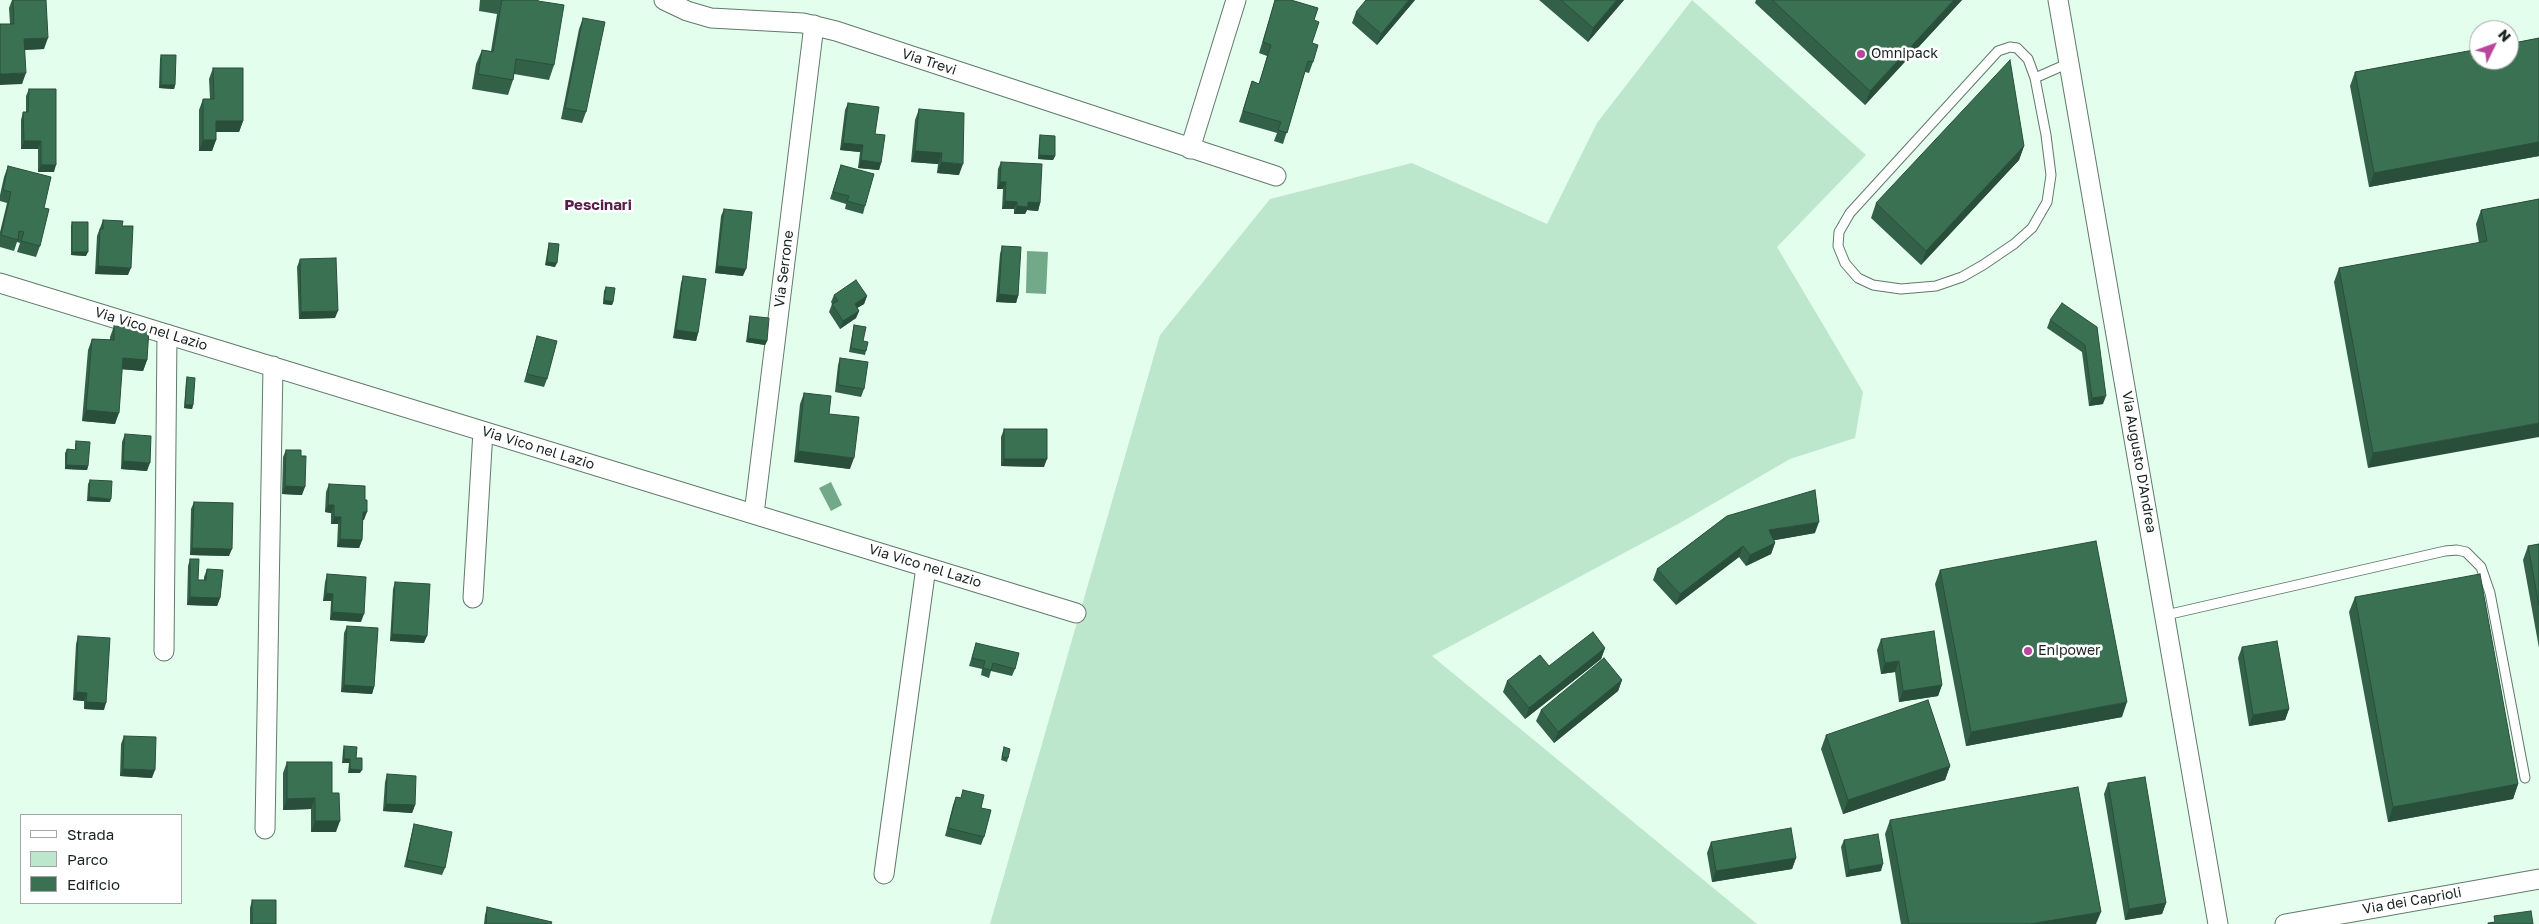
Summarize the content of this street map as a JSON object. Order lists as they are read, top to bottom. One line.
{"streets":{"street":["Via Trevi","Via Serrone","Via Vico nel Lazio","Via Augusto D'Andrea","Via dei Caprioli"]},"crossings":[["Via Trevi","Via Serrone"],["Via Serrone","Via Vico nel Lazio"]],"districts":["Pescinari"],"places":["Omnipack","Enipower"],"legend":["Strada","Parco","Edificio"],"north":"top right"}
